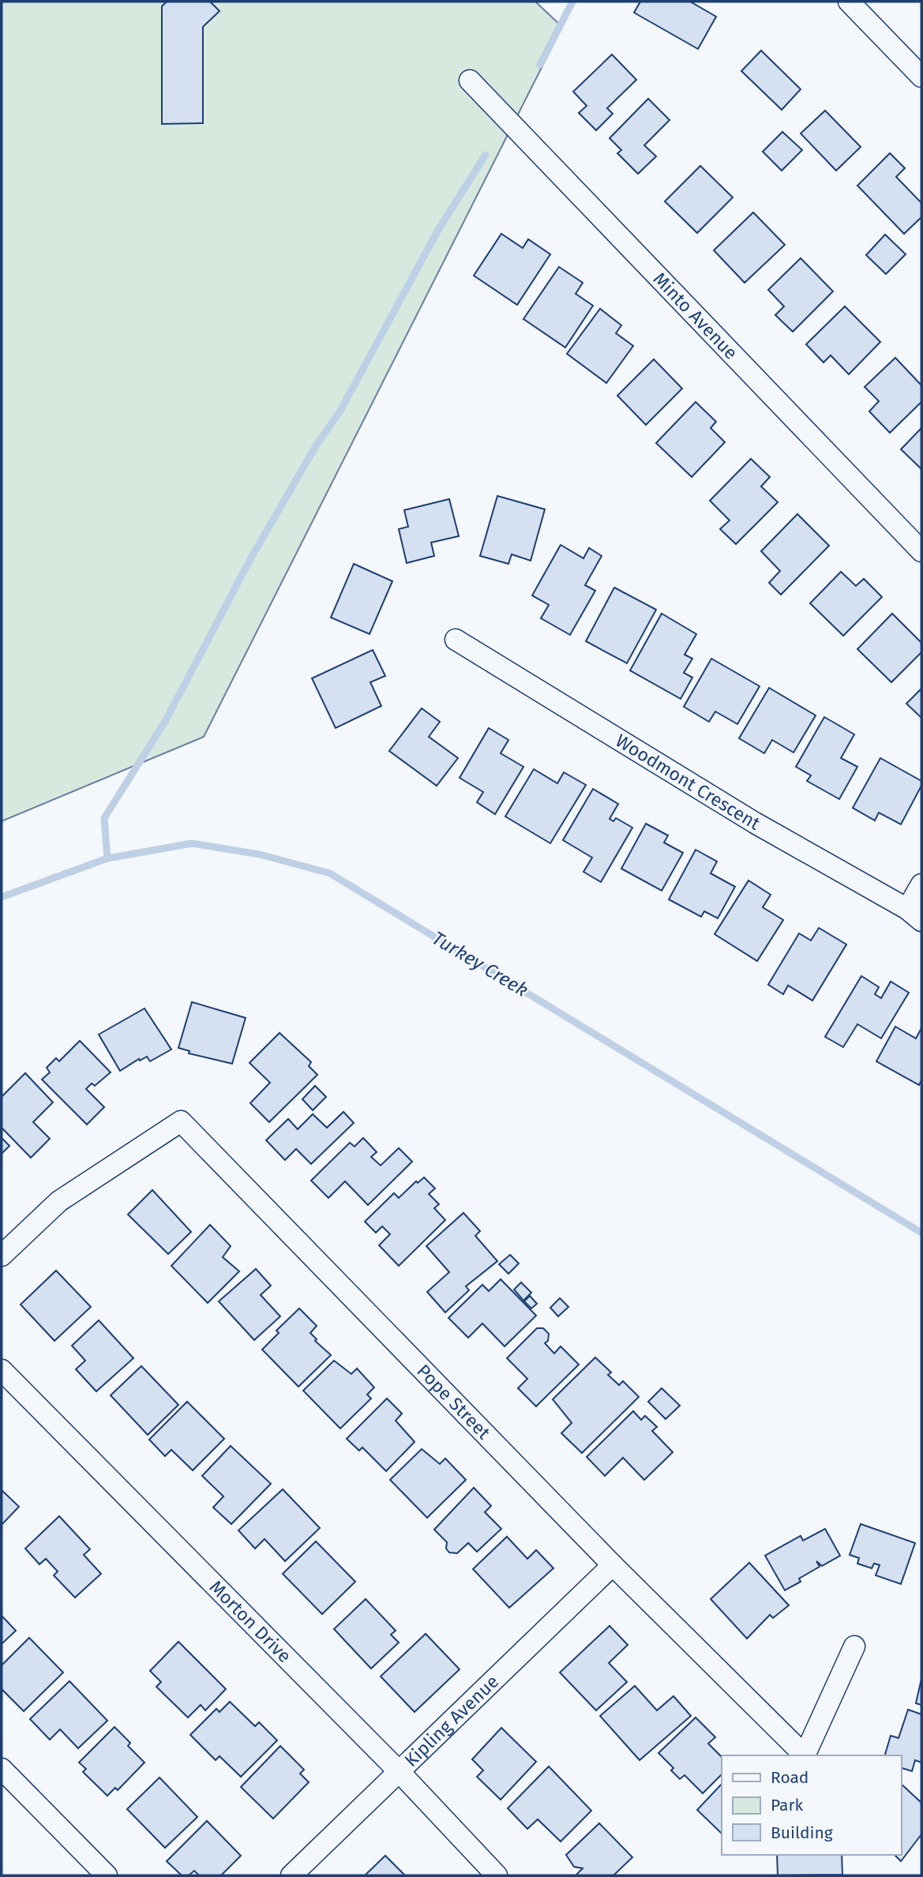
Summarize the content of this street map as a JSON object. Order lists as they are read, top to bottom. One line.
{"streets":{"street":["Minto Avenue","Woodmont Crescent","Pope Street","Morton Drive","Kipling Avenue"]},"crossings":[["Pope Street","Kipling Avenue"],["Morton Drive","Kipling Avenue"]],"water":["Turkey Creek"],"legend":["Road","Park","Building"]}
